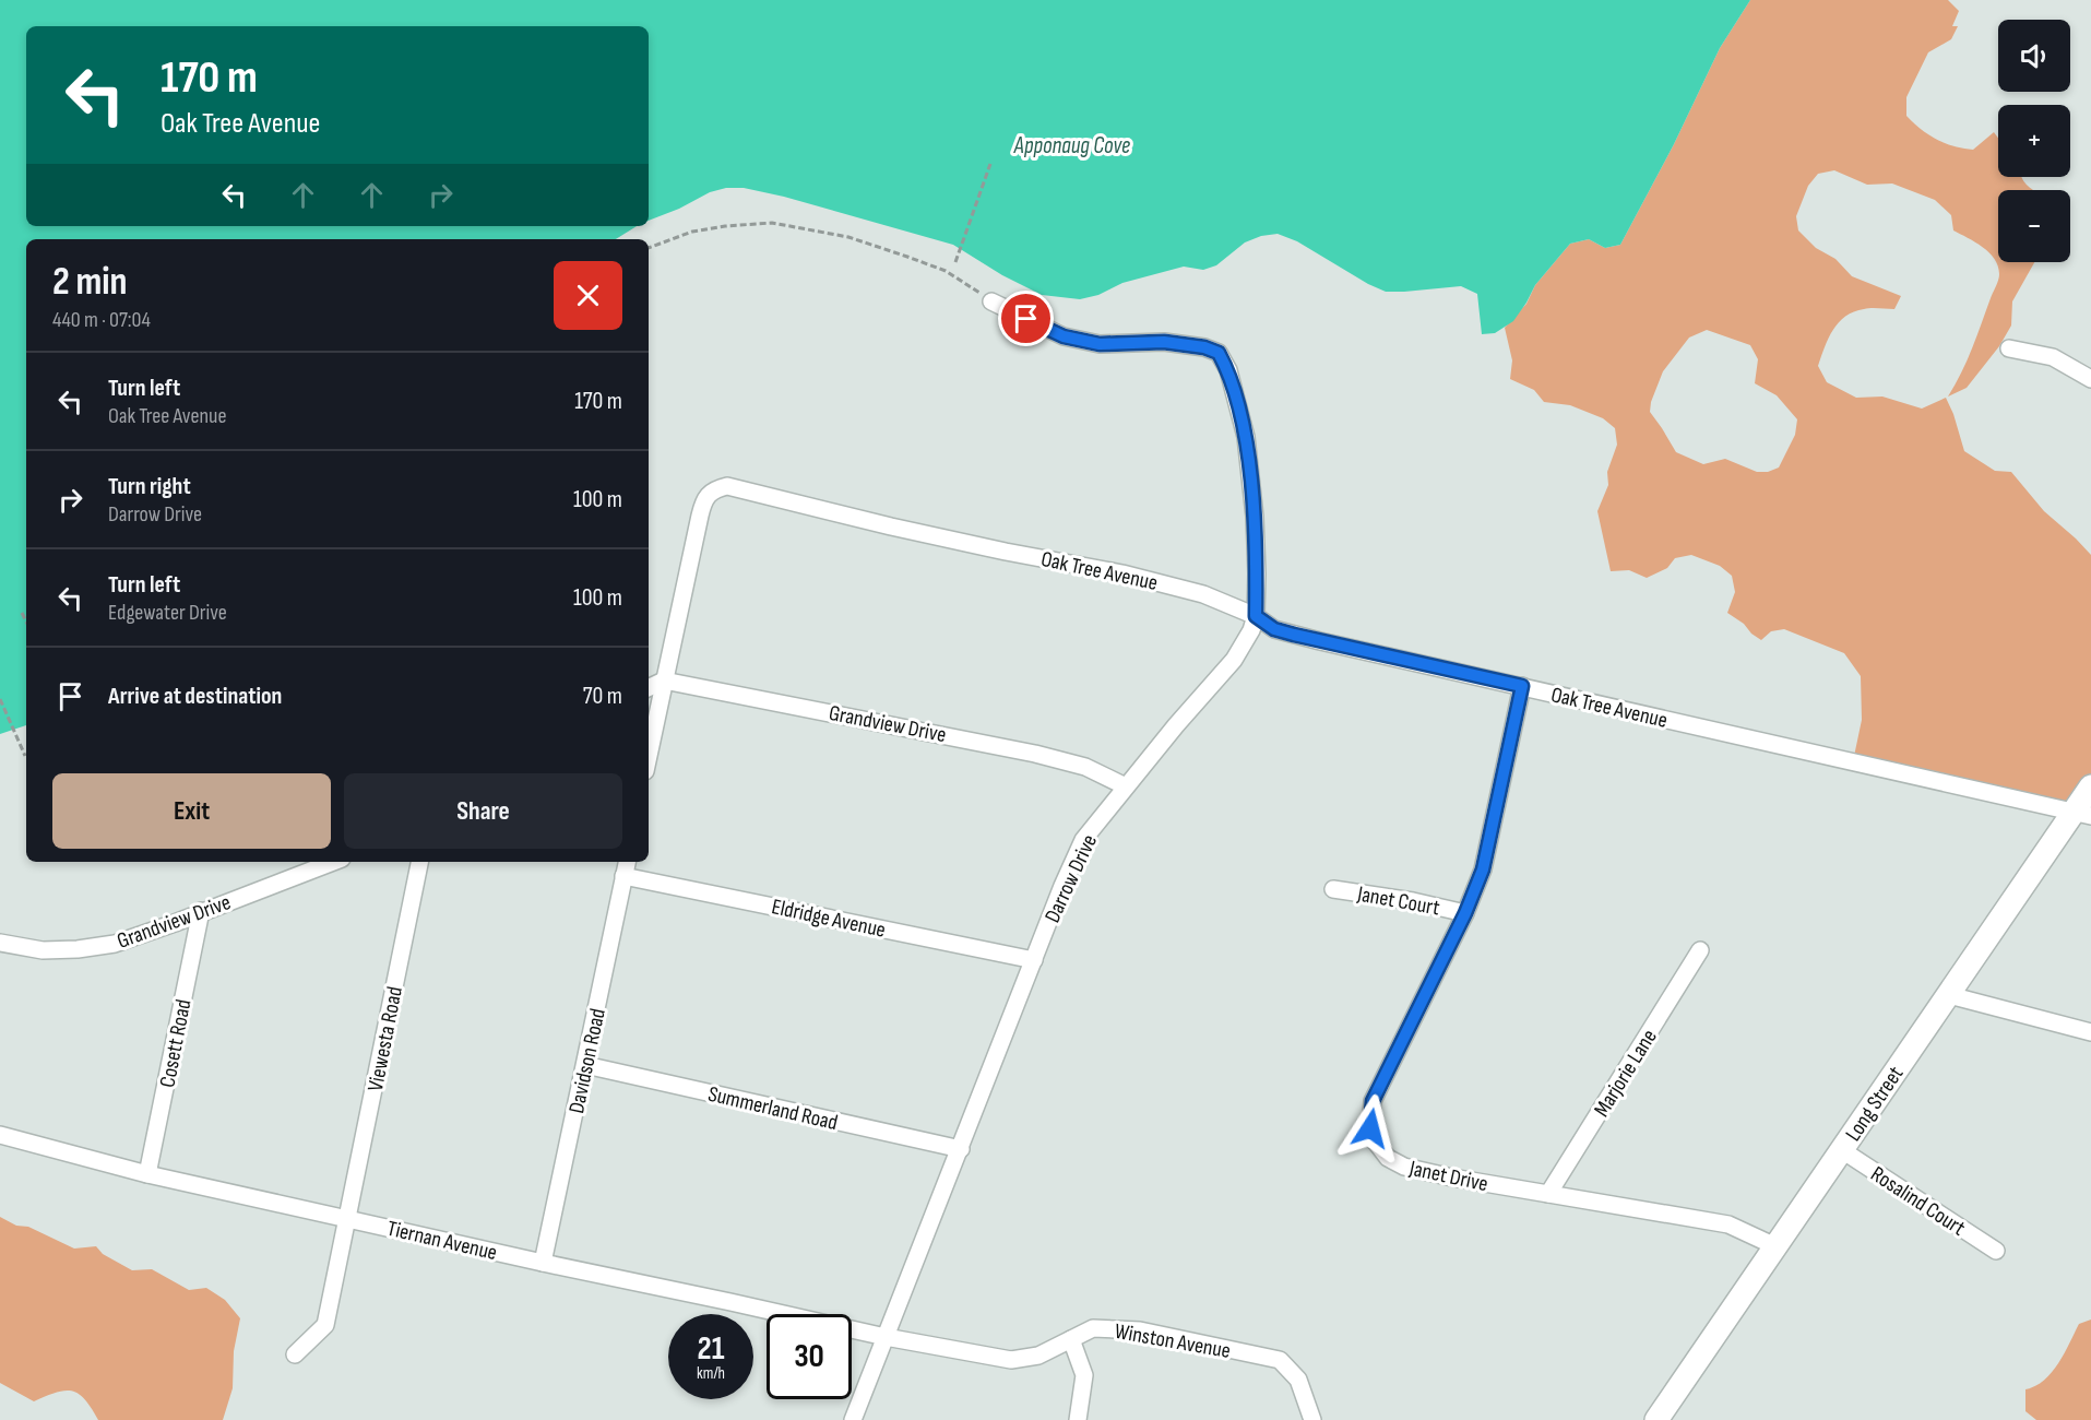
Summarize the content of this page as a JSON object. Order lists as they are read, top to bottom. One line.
{"streets":{"street":["Oak Tree Avenue","Grandview Drive","Darrow Drive","Janet Court","Eldridge Avenue","Viewesta Road","Cosett Road","Davidson Road","Marjorie Lane","Long Street","Summerland Road","Janet Drive","Rosalind Court","Tiernan Avenue","Winston Avenue"]},"crossings":[["Oak Tree Avenue","Grandview Drive"],["Oak Tree Avenue","Darrow Drive"],["Oak Tree Avenue","Long Street"],["Oak Tree Avenue","Janet Drive"],["Grandview Drive","Darrow Drive"],["Grandview Drive","Cosett Road"],["Darrow Drive","Eldridge Avenue"],["Darrow Drive","Summerland Road"],["Darrow Drive","Tiernan Avenue"],["Darrow Drive","Winston Avenue"],["Janet Court","Janet Drive"],["Eldridge Avenue","Davidson Road"],["Viewesta Road","Tiernan Avenue"],["Cosett Road","Tiernan Avenue"],["Davidson Road","Summerland Road"],["Davidson Road","Tiernan Avenue"],["Marjorie Lane","Janet Drive"],["Long Street","Janet Drive"],["Long Street","Rosalind Court"],["Tiernan Avenue","Winston Avenue"]],"water":["Apponaug Cove"],"page":{"map_buttons":["+","−"],"turn":["170 m","Oak Tree Avenue"],"heading":["2 min","440 m · 07:04"],"list":[{"name":"Turn left","note":"Oak Tree Avenue","value":"170 m"},{"name":"Turn right","note":"Darrow Drive","value":"100 m"},{"name":"Turn left","note":"Edgewater Drive","value":"100 m"},{"name":"Arrive at destination","value":"70 m"}],"buttons":["Exit","Share"],"speed":"21 km/h","limit":"30"}}
